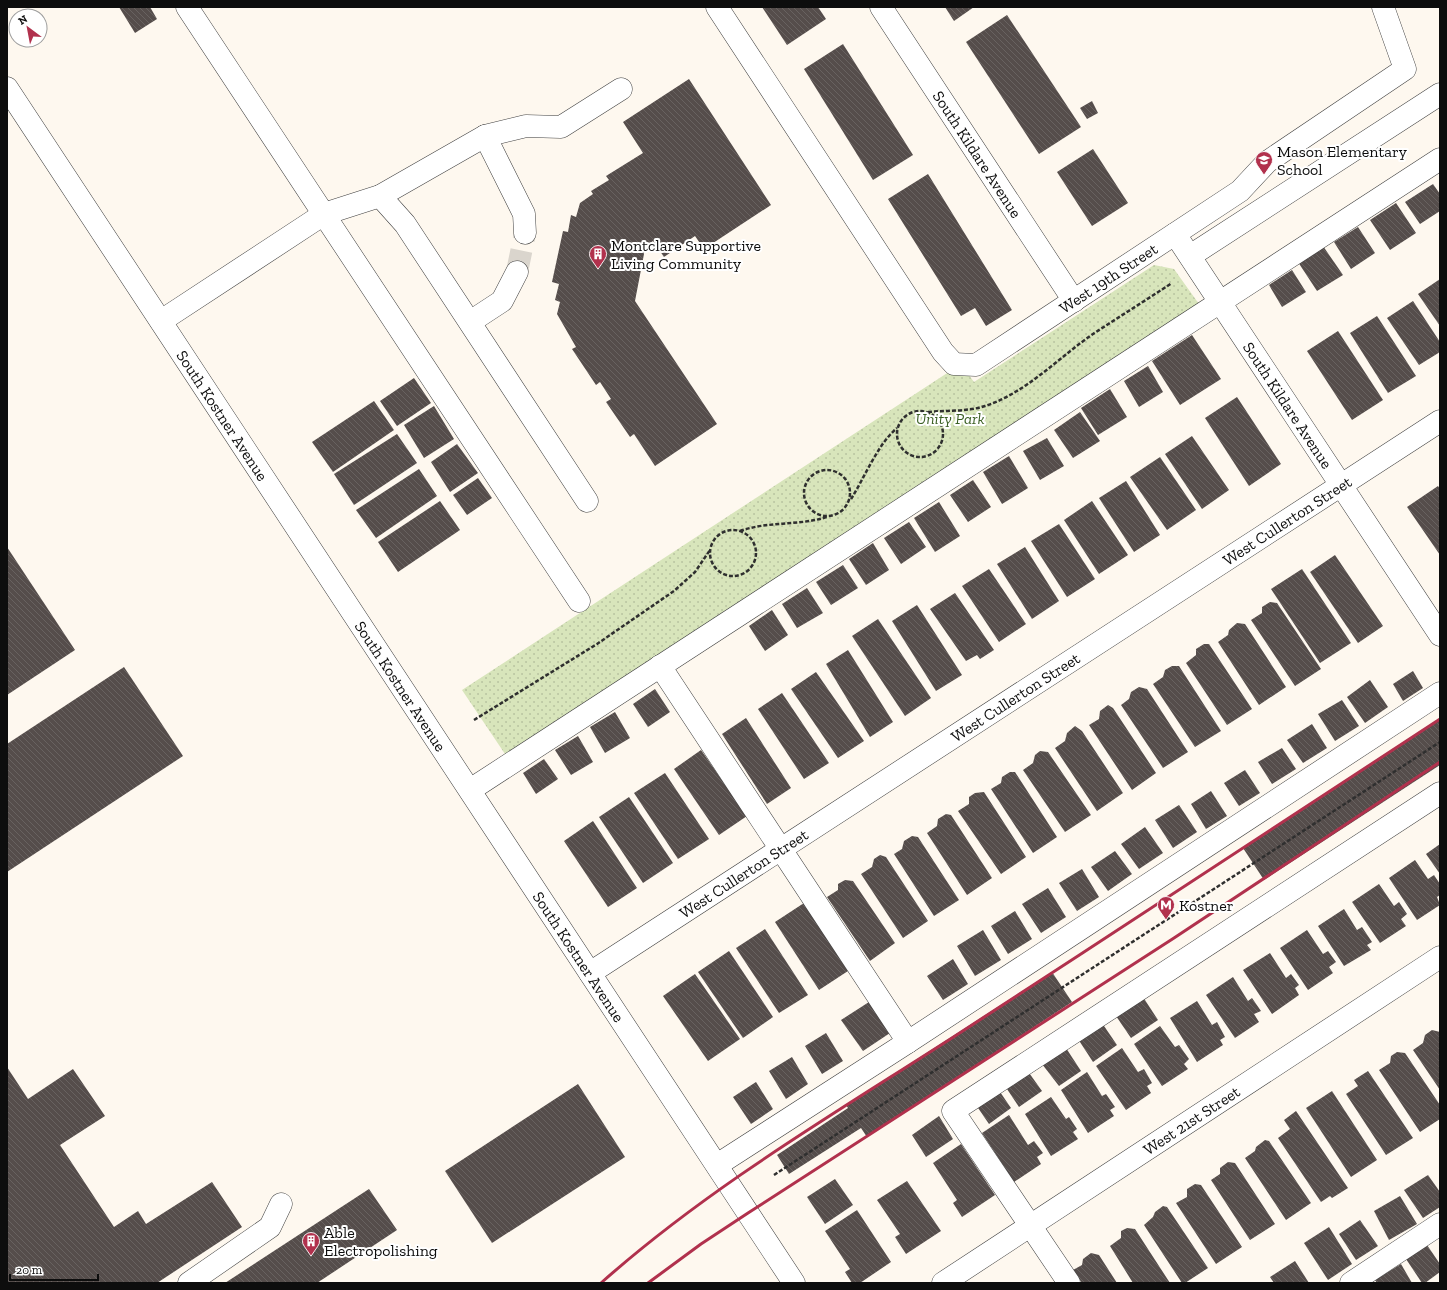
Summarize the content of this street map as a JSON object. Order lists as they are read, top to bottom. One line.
{"streets":{"street":["South Kildare Avenue","West 19th Street","South Kostner Avenue","West Cullerton Street","West 21st Street"]},"crossings":[["South Kildare Avenue","West 19th Street"],["South Kildare Avenue","West Cullerton Street"],["South Kostner Avenue","West Cullerton Street"]],"parks":["Unity Park"],"places":{"school or university":["Mason Elementary School"],"building":["Montclare Supportive Living Community","Able Electropolishing"],"metro station":["Kostner"]},"scale_bar":"20 m","north":"top left"}
